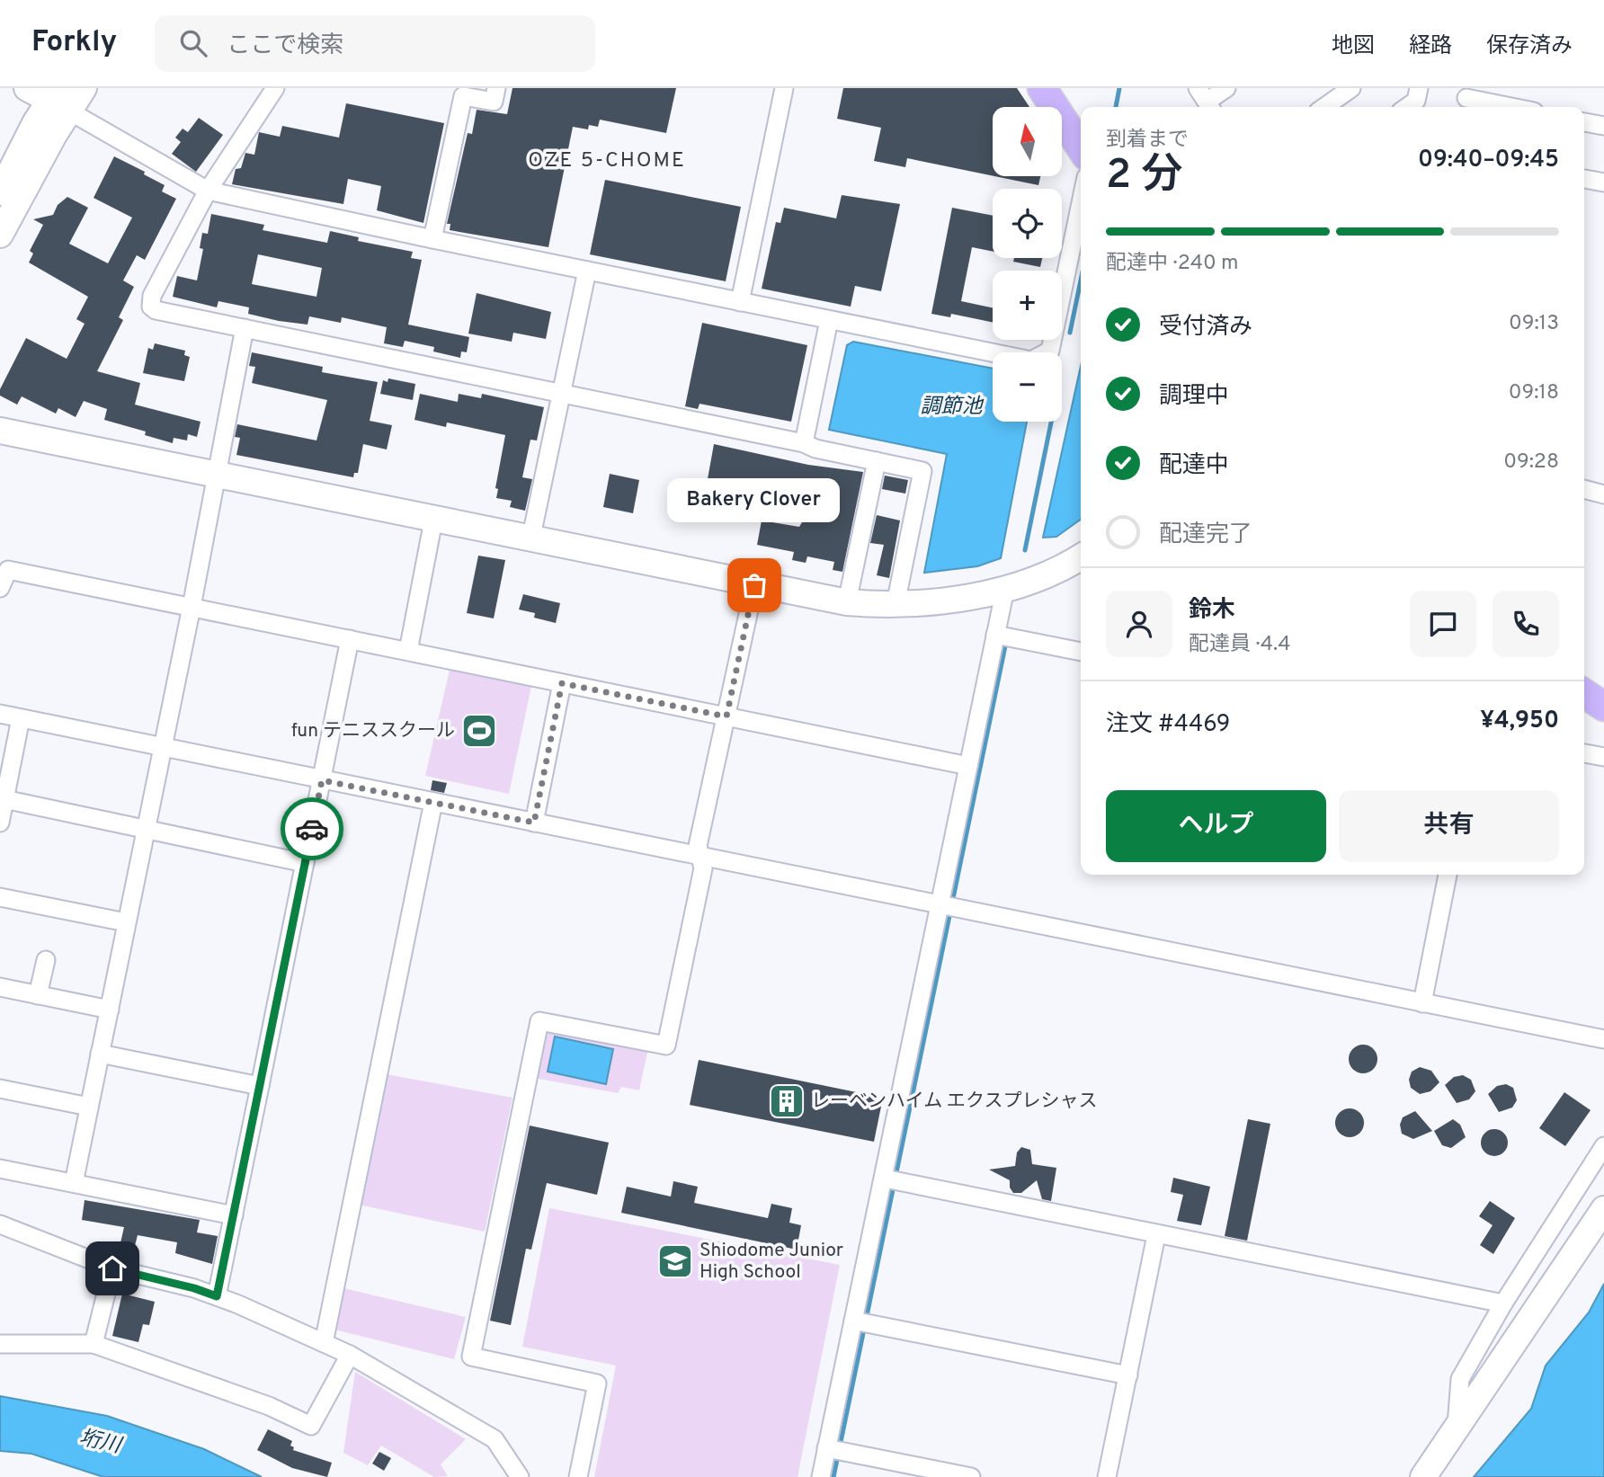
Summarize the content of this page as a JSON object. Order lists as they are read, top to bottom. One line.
{"districts":["OZE 5-CHOME"],"water":["調節池","垳川"],"places":{"other":["Bakery Clover"],"sports":["fun テニススクール"],"building":["レーベンハイム エクスプレシャス"],"school or university":["Shiodome Junior High School"]},"north":"top","page":{"header":"Forkly","search":"ここで検索","nav":["地図","経路","保存済み"],"map_buttons":["+","−"],"heading":["2 分","到着まで","09:40–09:45"],"panel":["鈴木","配達員 · 4.4","注文 #4469","¥4,950"],"bar":"配達中 · 240 m","list":[["受付済み","09:13"],["調理中","09:18"],["配達中","09:28"],"配達完了"],"bubble":"Bakery Clover","buttons":["ヘルプ","共有"]}}
